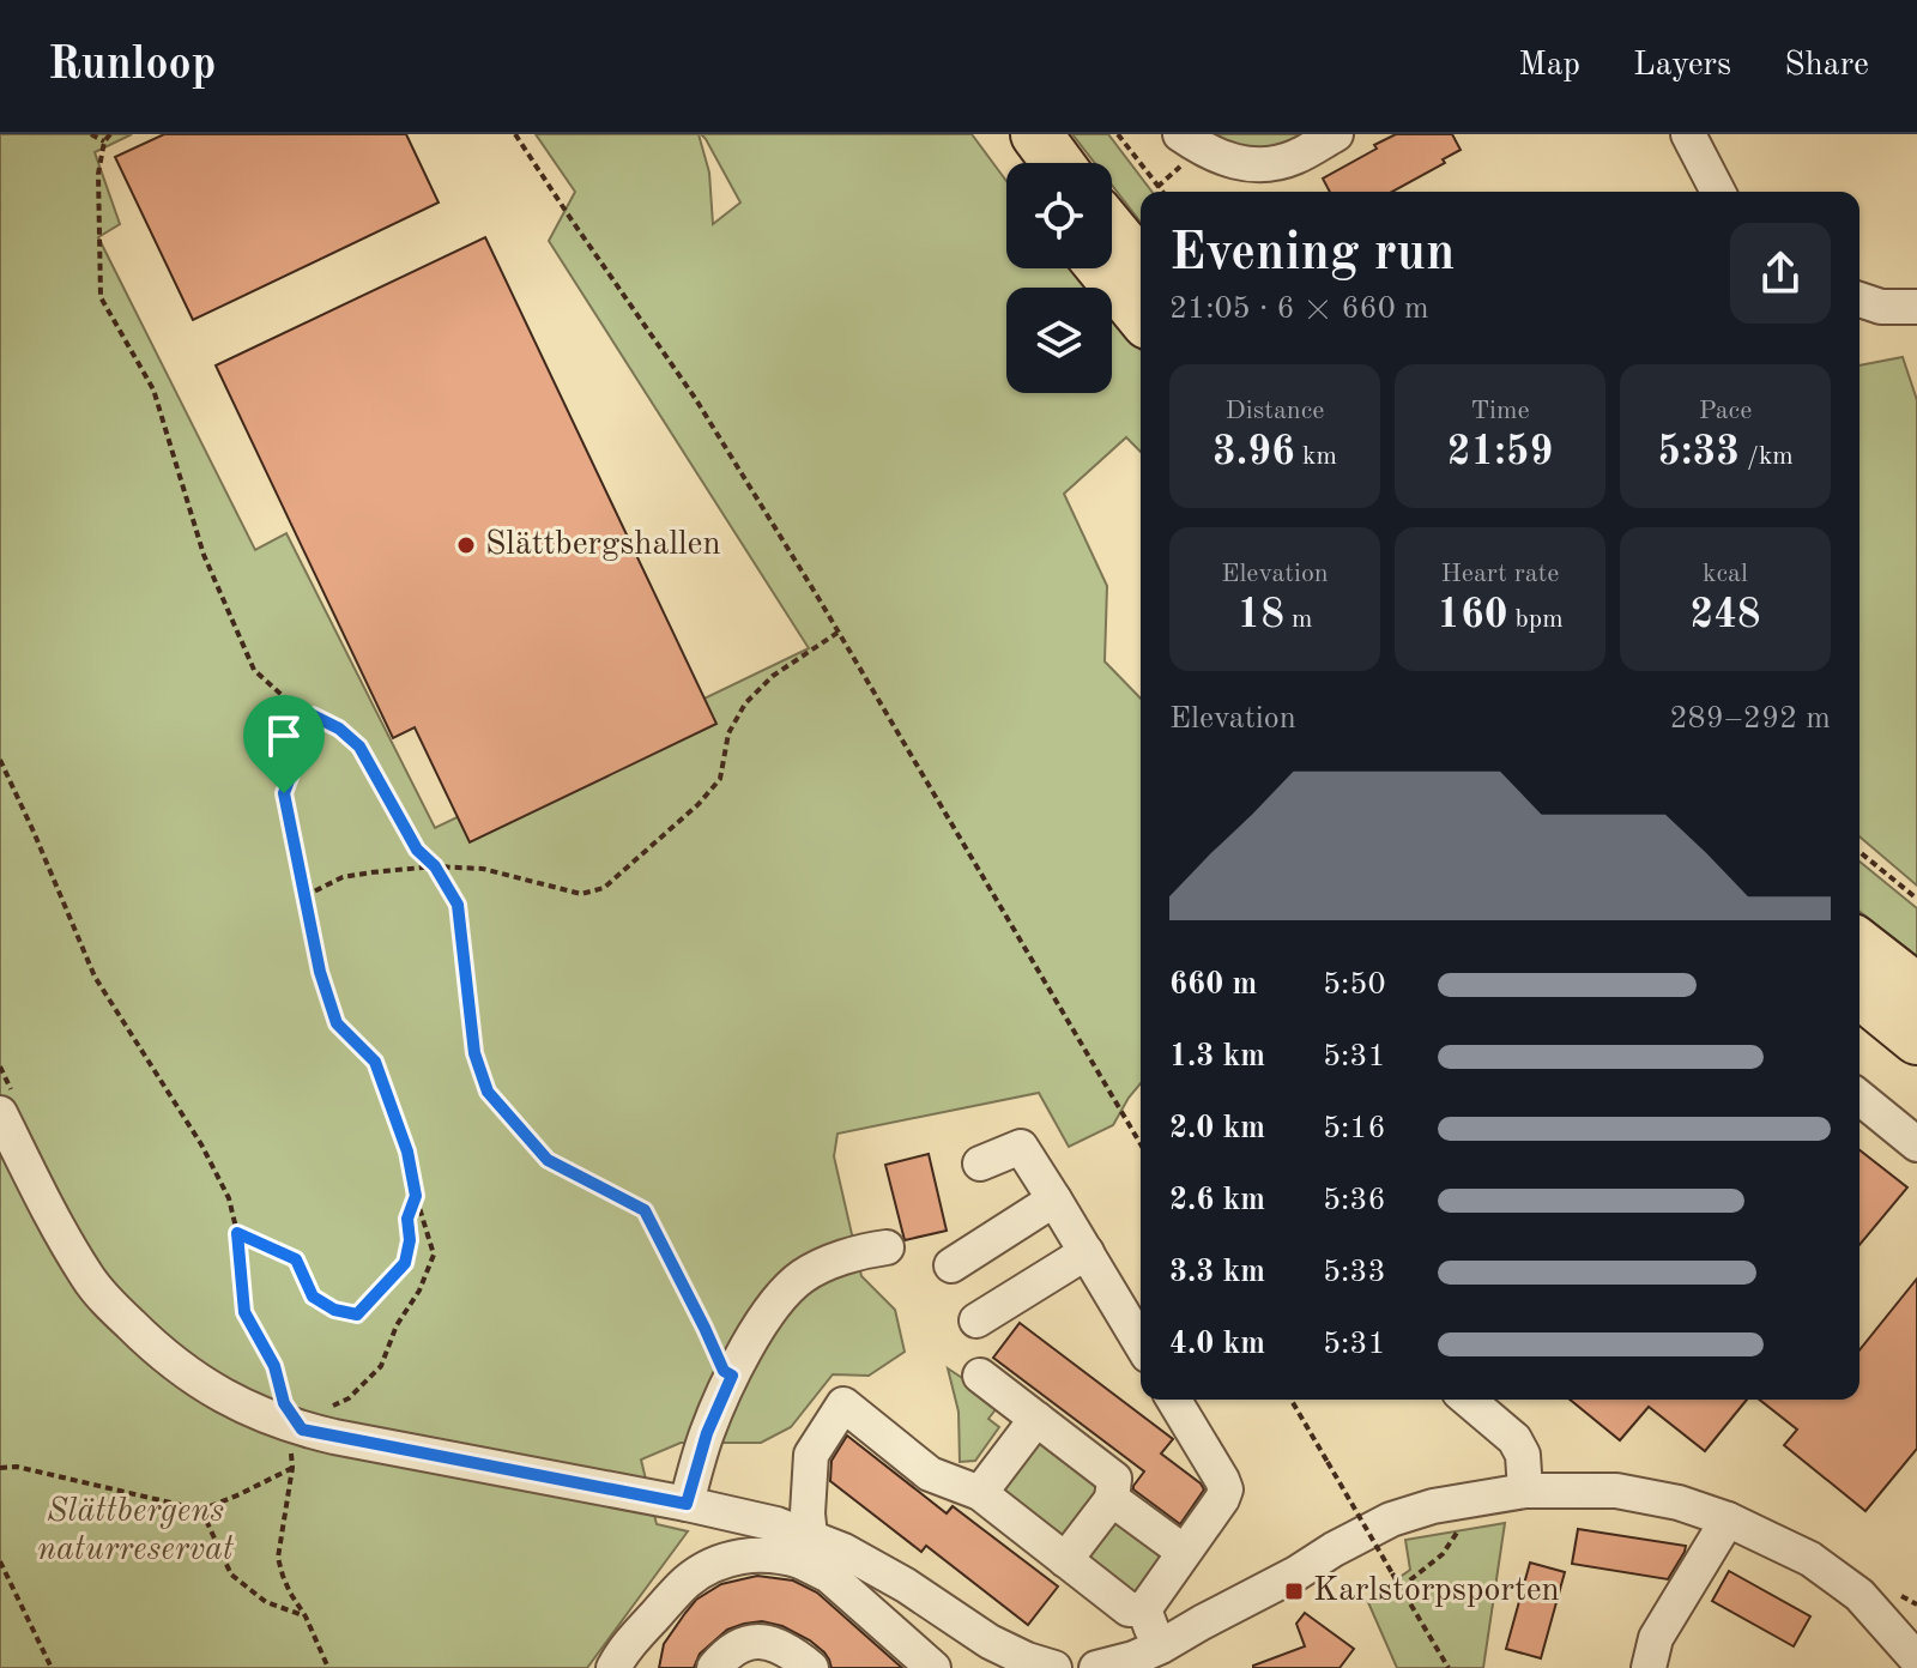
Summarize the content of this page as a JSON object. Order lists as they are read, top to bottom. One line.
{"parks":["Slättbergens naturreservat"],"places":{"other":["Slättbergshallen"],"transit":["Karlstorpsporten"]},"page":{"header":"Runloop","nav":["Map","Layers","Share"],"heading":["Evening run","21:05 · 6 × 660 m"],"stats":[["Distance","3.96 km"],["Time","21:59"],["Pace","5:33 /km"],["Elevation","18 m"],["Heart rate","160 bpm"],["kcal","248"]],"chart":["Elevation","289–292 m"],"list":[{"name":"660 m","note":"5:50"},{"name":"1.3 km","note":"5:31"},{"name":"2.0 km","note":"5:16"},{"name":"2.6 km","note":"5:36"},{"name":"3.3 km","note":"5:33"},{"name":"4.0 km","note":"5:31"}]}}
